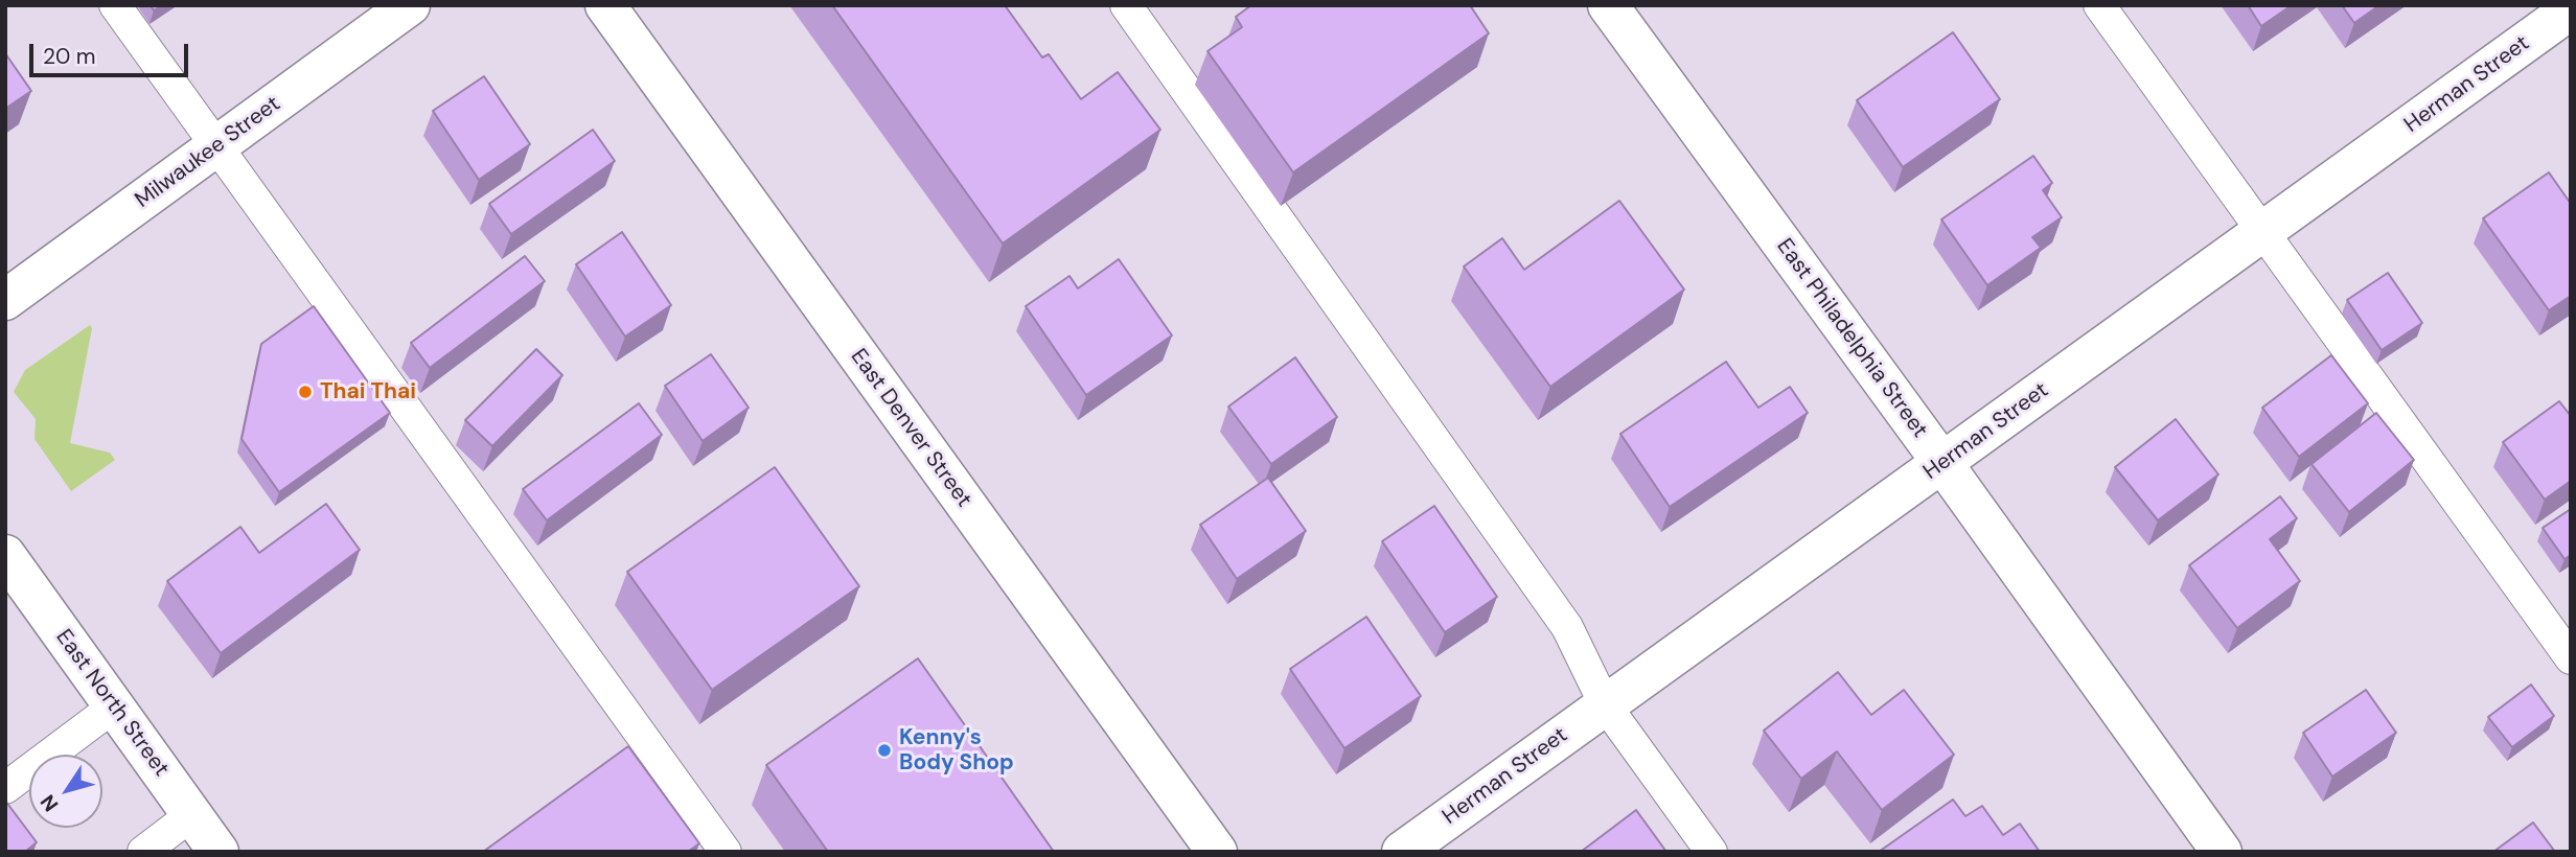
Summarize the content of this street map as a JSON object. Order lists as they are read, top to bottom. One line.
{"streets":{"street":["Herman Street","Milwaukee Street","East Philadelphia Street","East Denver Street","East North Street"]},"crossings":[["Herman Street","East Philadelphia Street"]],"places":["Thai Thai","Kenny's Body Shop"],"scale_bar":"20 m","north":"bottom left"}
